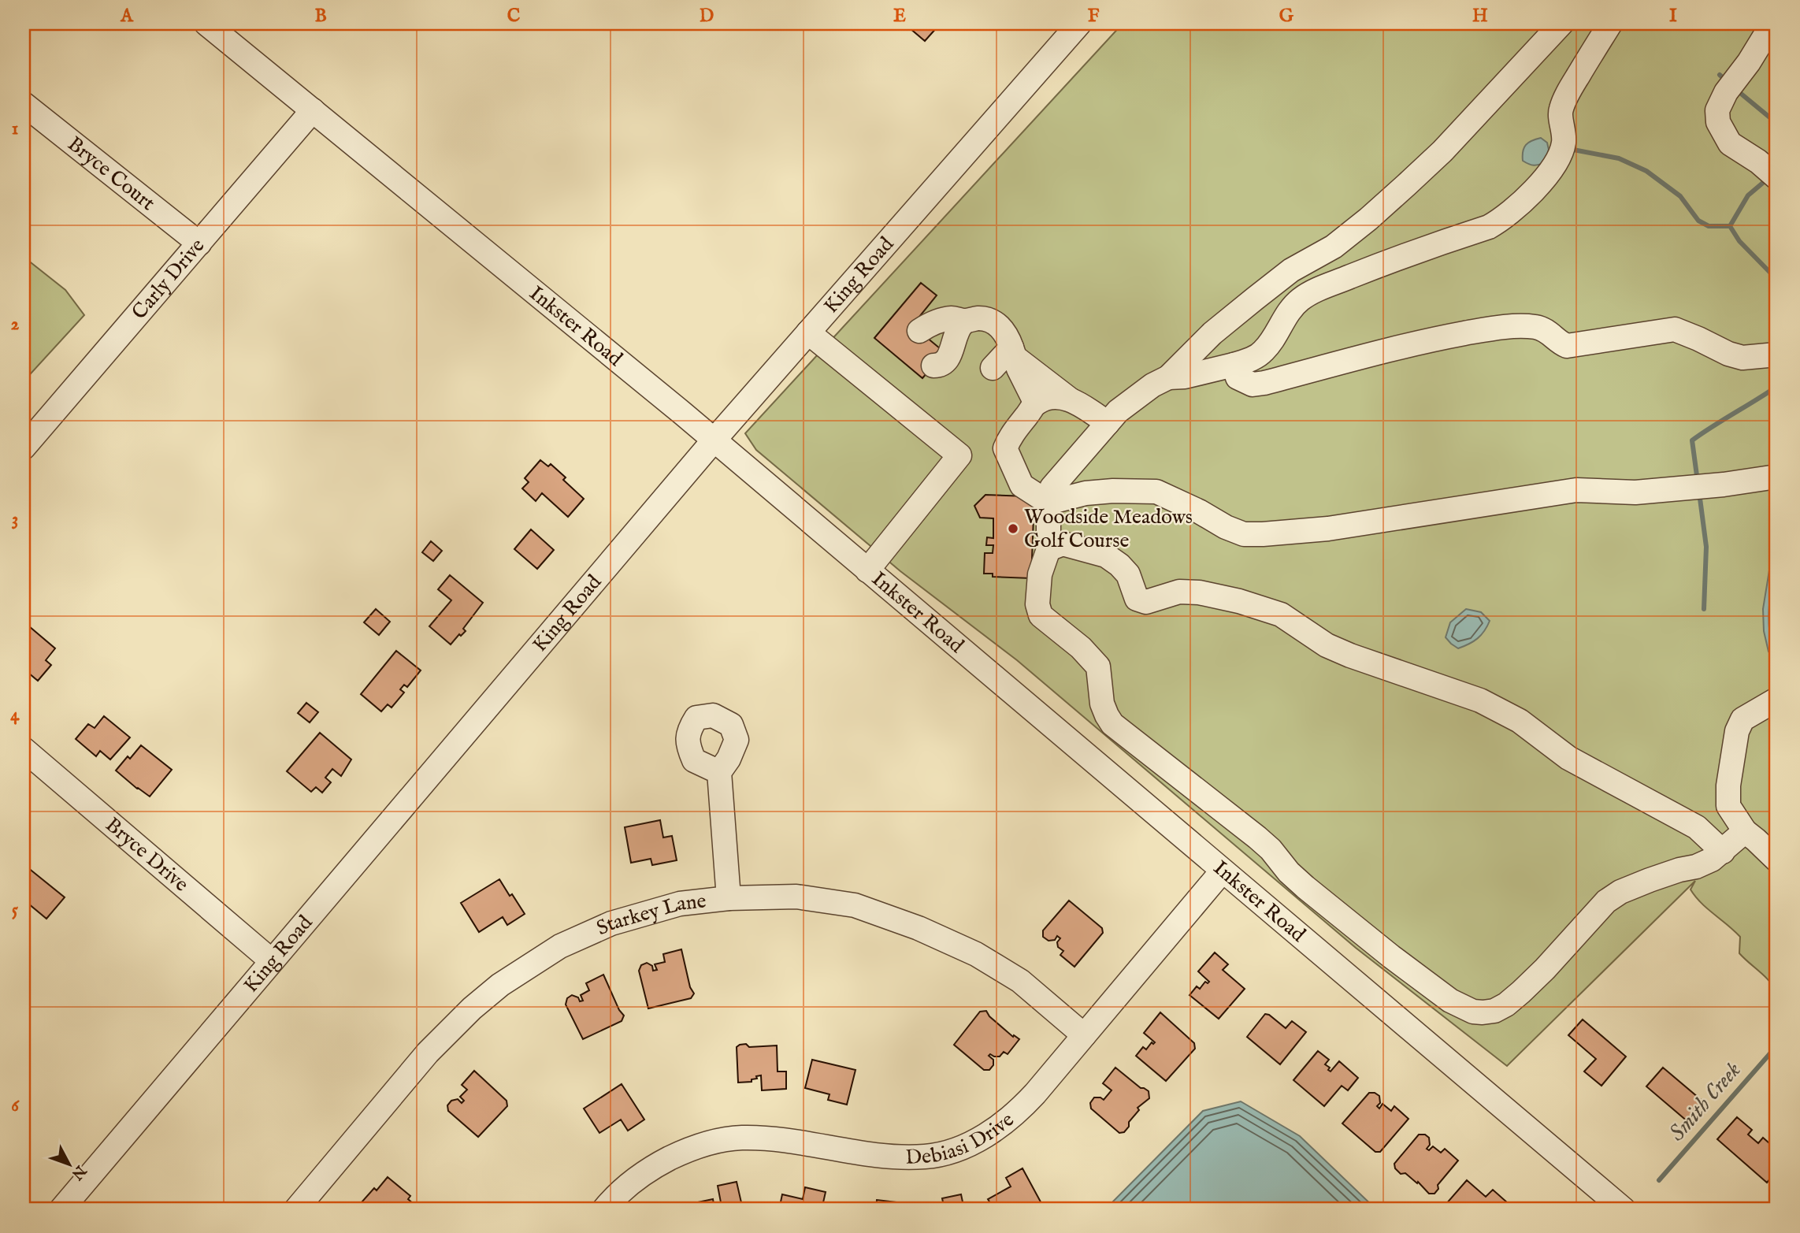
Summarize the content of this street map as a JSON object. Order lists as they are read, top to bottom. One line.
{"streets":{"street":["Bryce Court","King Road","Carly Drive","Inkster Road","Bryce Drive","Starkey Lane","Debiasi Drive"]},"crossings":[["Bryce Court","Carly Drive"],["King Road","Inkster Road"],["King Road","Bryce Drive"],["Carly Drive","Inkster Road"],["Inkster Road","Debiasi Drive"],["Starkey Lane","Debiasi Drive"]],"water":["Smith Creek"],"places":["Woodside Meadows Golf Course"],"north":"bottom right","grid":{"columns":["A","B","C","D","E","F","G","H","I"],"rows":["1","2","3","4","5","6"]}}
